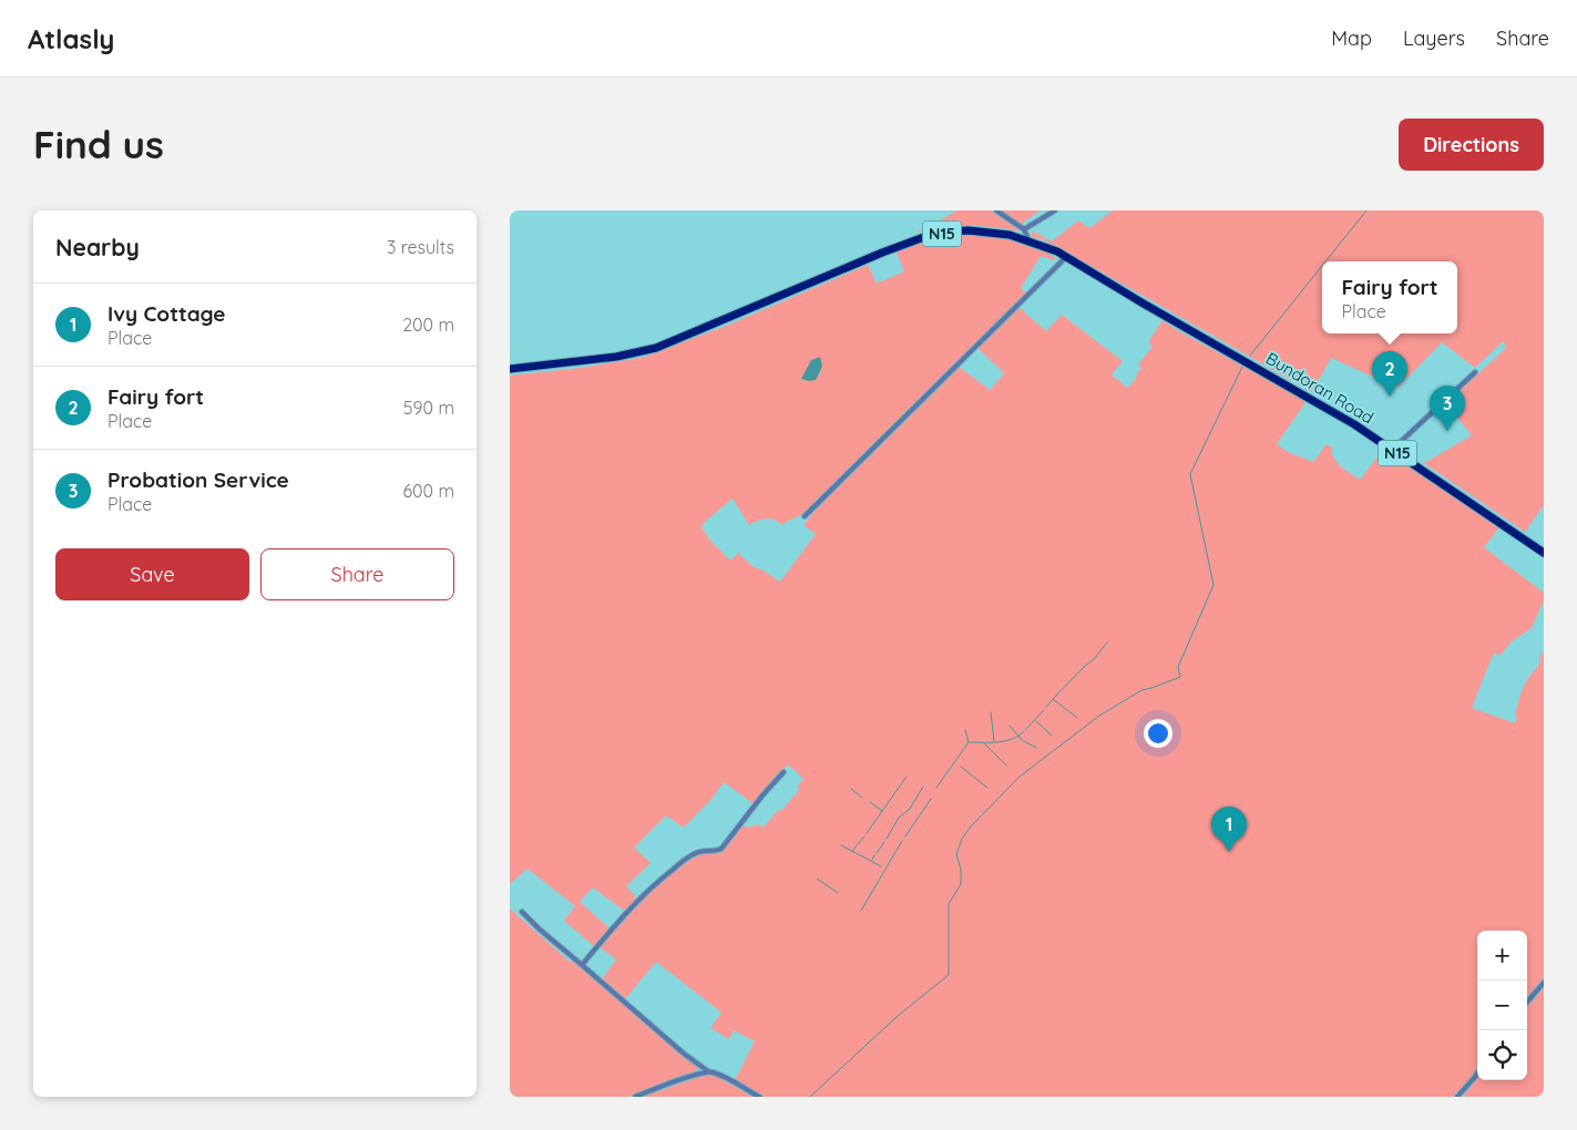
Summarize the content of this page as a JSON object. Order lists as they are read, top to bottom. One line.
{"streets":{"highway":["N15","Bundoran Road"]},"crossings":[["N15","Bundoran Road"]],"page":{"header":"Atlasly","nav":["Map","Layers","Share"],"buttons":["Directions",["Save","Share"]],"title":"Find us","heading":["Nearby","3 results"],"popup":["Fairy fort","Place"],"list":[{"mark":"1","name":"Ivy Cottage","note":"Place","value":"200 m"},{"mark":"2","name":"Fairy fort","note":"Place","value":"590 m"},{"mark":"3","name":"Probation Service","note":"Place","value":"600 m"}],"pins":["2","3","1"],"map_buttons":["+","−"]}}
